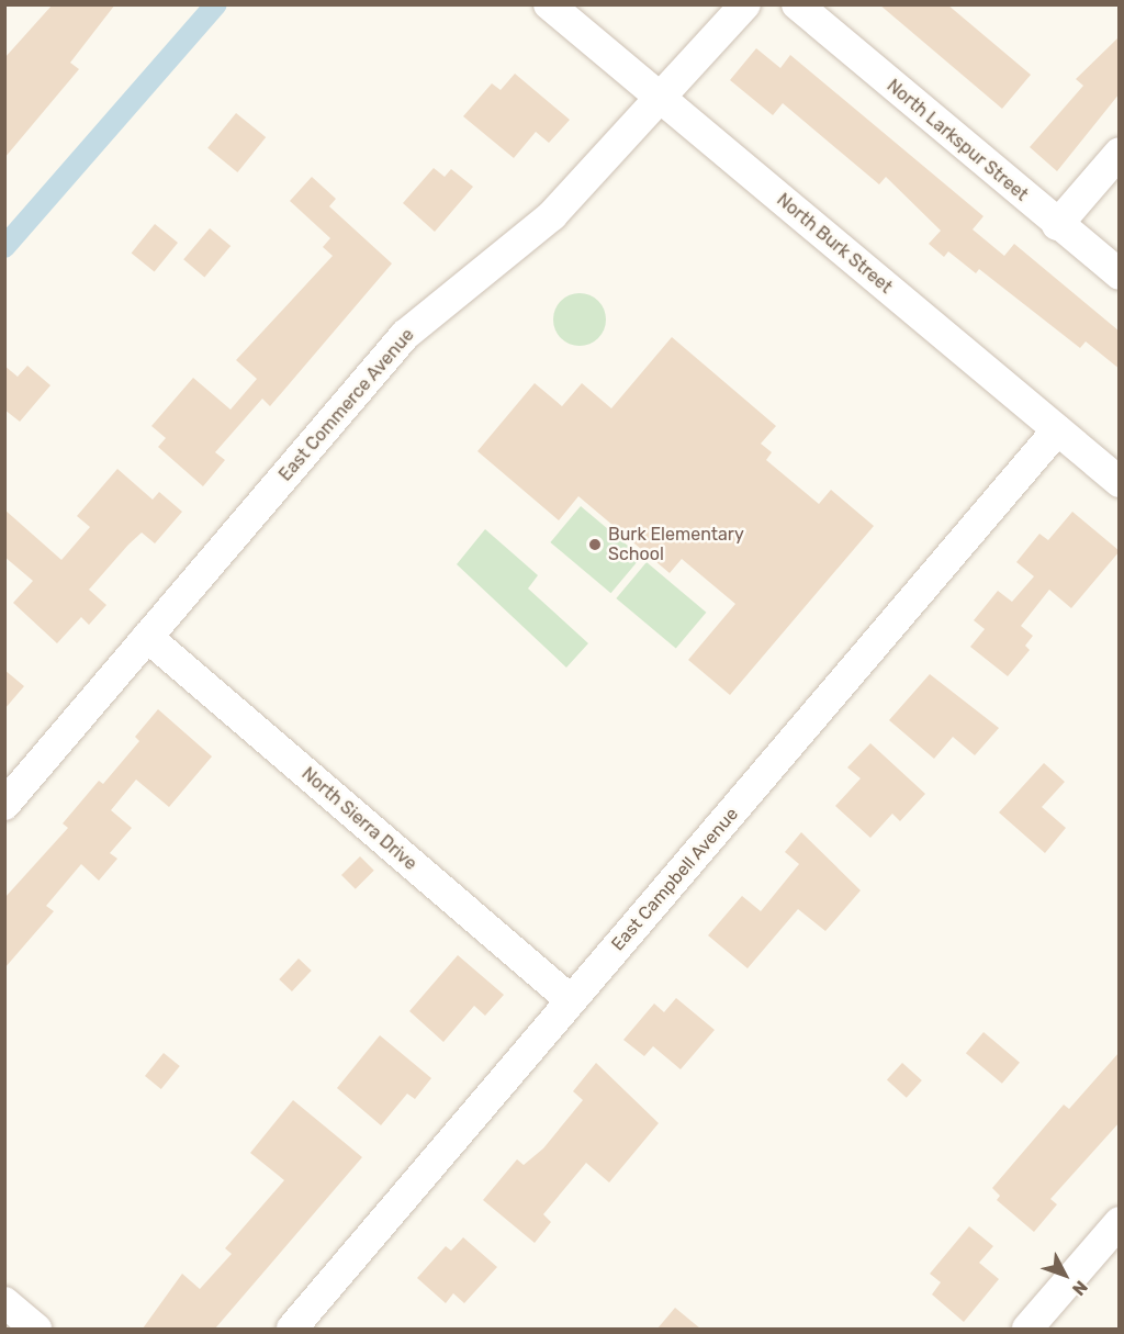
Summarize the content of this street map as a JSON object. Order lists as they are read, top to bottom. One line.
{"streets":{"street":["North Larkspur Street","North Burk Street","East Commerce Avenue","North Sierra Drive","East Campbell Avenue"]},"crossings":[["North Burk Street","East Commerce Avenue"],["North Burk Street","East Campbell Avenue"],["East Commerce Avenue","North Sierra Drive"],["North Sierra Drive","East Campbell Avenue"]],"places":["Burk Elementary School"],"north":"bottom right"}
